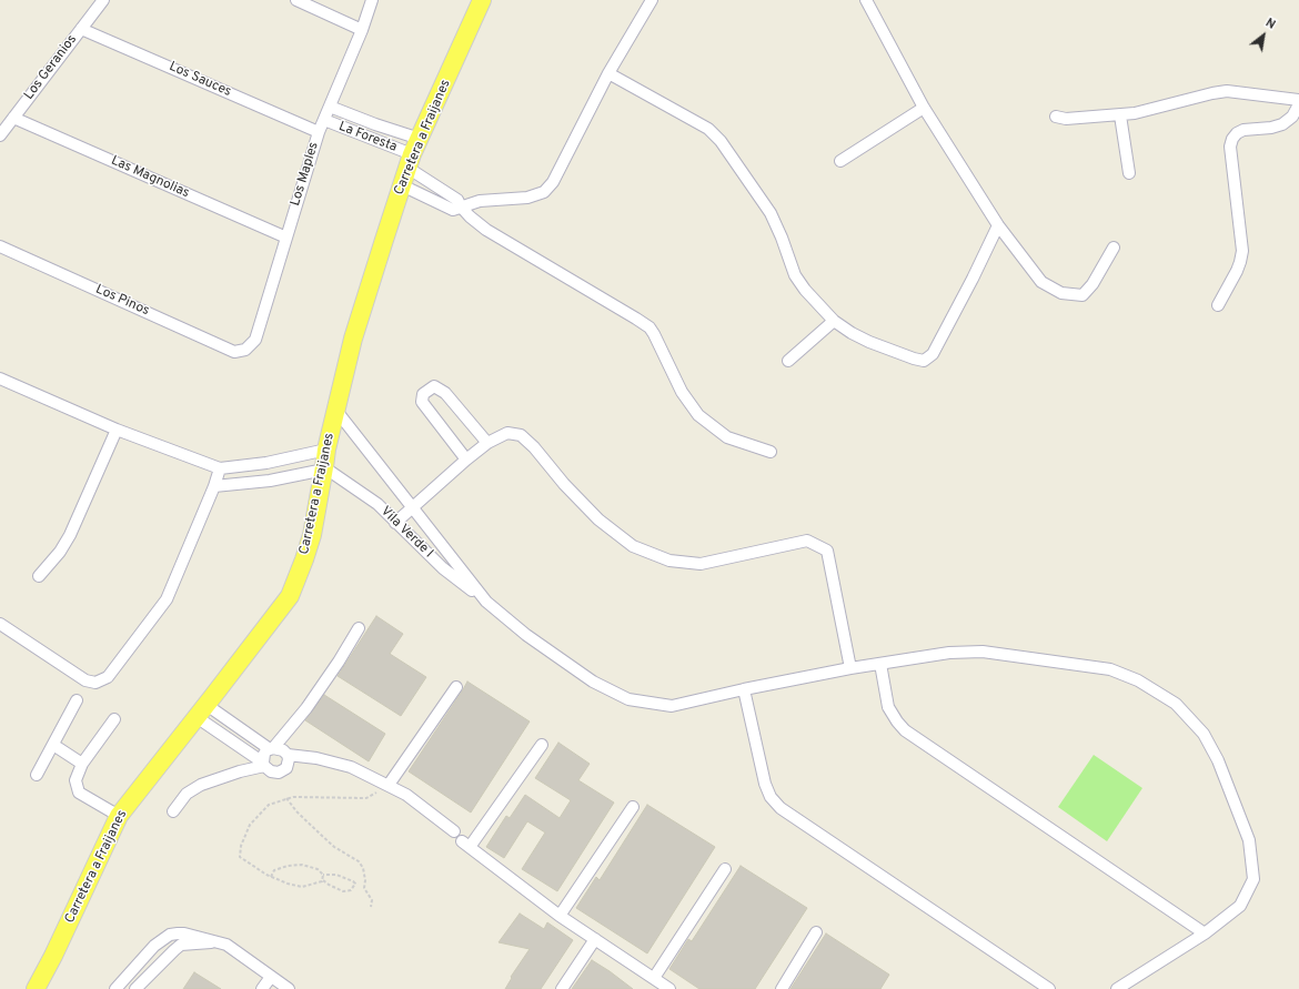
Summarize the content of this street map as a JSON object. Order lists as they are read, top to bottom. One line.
{"streets":{"main road":["Carretera a Fraijanes"],"street":["Los Geranios","Los Sauces","La Foresta","Los Maples","Las Magnolias","Los Pinos","Vila Verde I"]},"crossings":[["Los Geranios","Los Sauces"],["Los Geranios","Las Magnolias"],["Los Sauces","Los Maples"],["La Foresta","Carretera a Fraijanes"],["La Foresta","Los Maples"],["Carretera a Fraijanes","Vila Verde I"],["Los Maples","Las Magnolias"],["Los Maples","Los Pinos"]],"north":"top right"}
